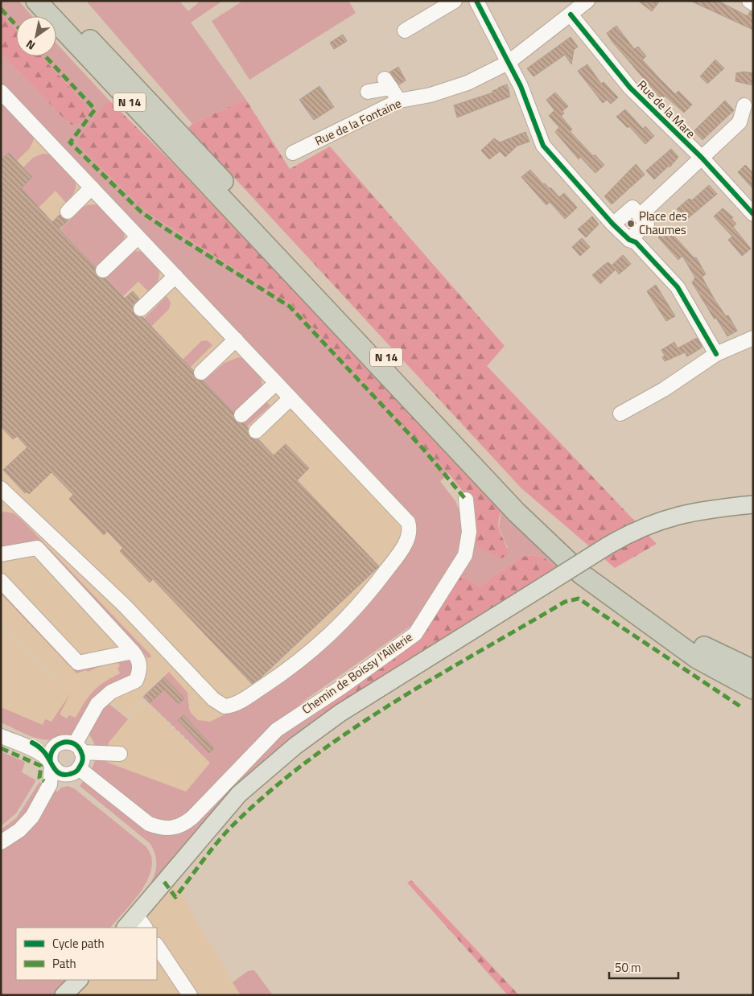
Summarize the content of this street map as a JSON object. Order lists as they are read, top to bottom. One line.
{"streets":{"highway":["N 14"],"street":["Rue de la Mare","Rue de la Fontaine","Chemin de Boissy l'Aillerie"]},"crossings":[["Rue de la Mare","Rue de la Fontaine"]],"places":["Place des Chaumes"],"legend":["Cycle path","Path"],"scale_bar":"50 m","north":"bottom left"}
